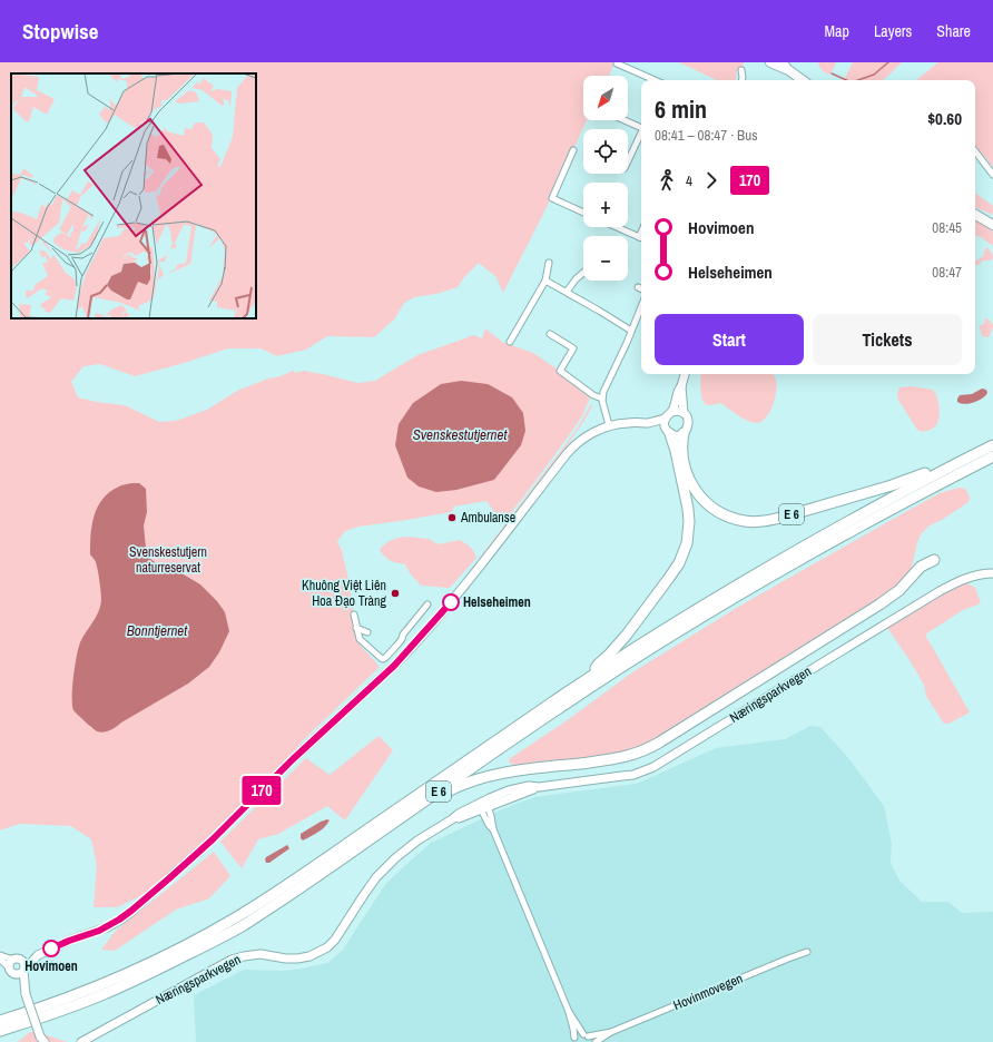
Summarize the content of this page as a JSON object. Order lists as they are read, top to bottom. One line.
{"streets":{"highway":["E 6"],"main road":["Næringsparkvegen"],"street":["Hovinmovegen"]},"water":["Svenskestutjernet","Bonntjernet"],"parks":["Svenskestutjern naturreservat"],"places":["Ambulanse","Khuông Việt Liên Hoa Đạo Tràng","Helseheimen","Hovimoen"],"lines":["bus line 170"],"north":"bottom left","page":{"header":"Stopwise","nav":["Map","Layers","Share"],"on_map":"170","map_buttons":["+","−"],"heading":["6 min","08:41 – 08:47 · Bus","$0.60"],"legs":["4","170"],"list":[{"name":"Hovimoen","value":"08:45"},{"name":"Helseheimen","value":"08:47"}],"buttons":["Start","Tickets"]}}
